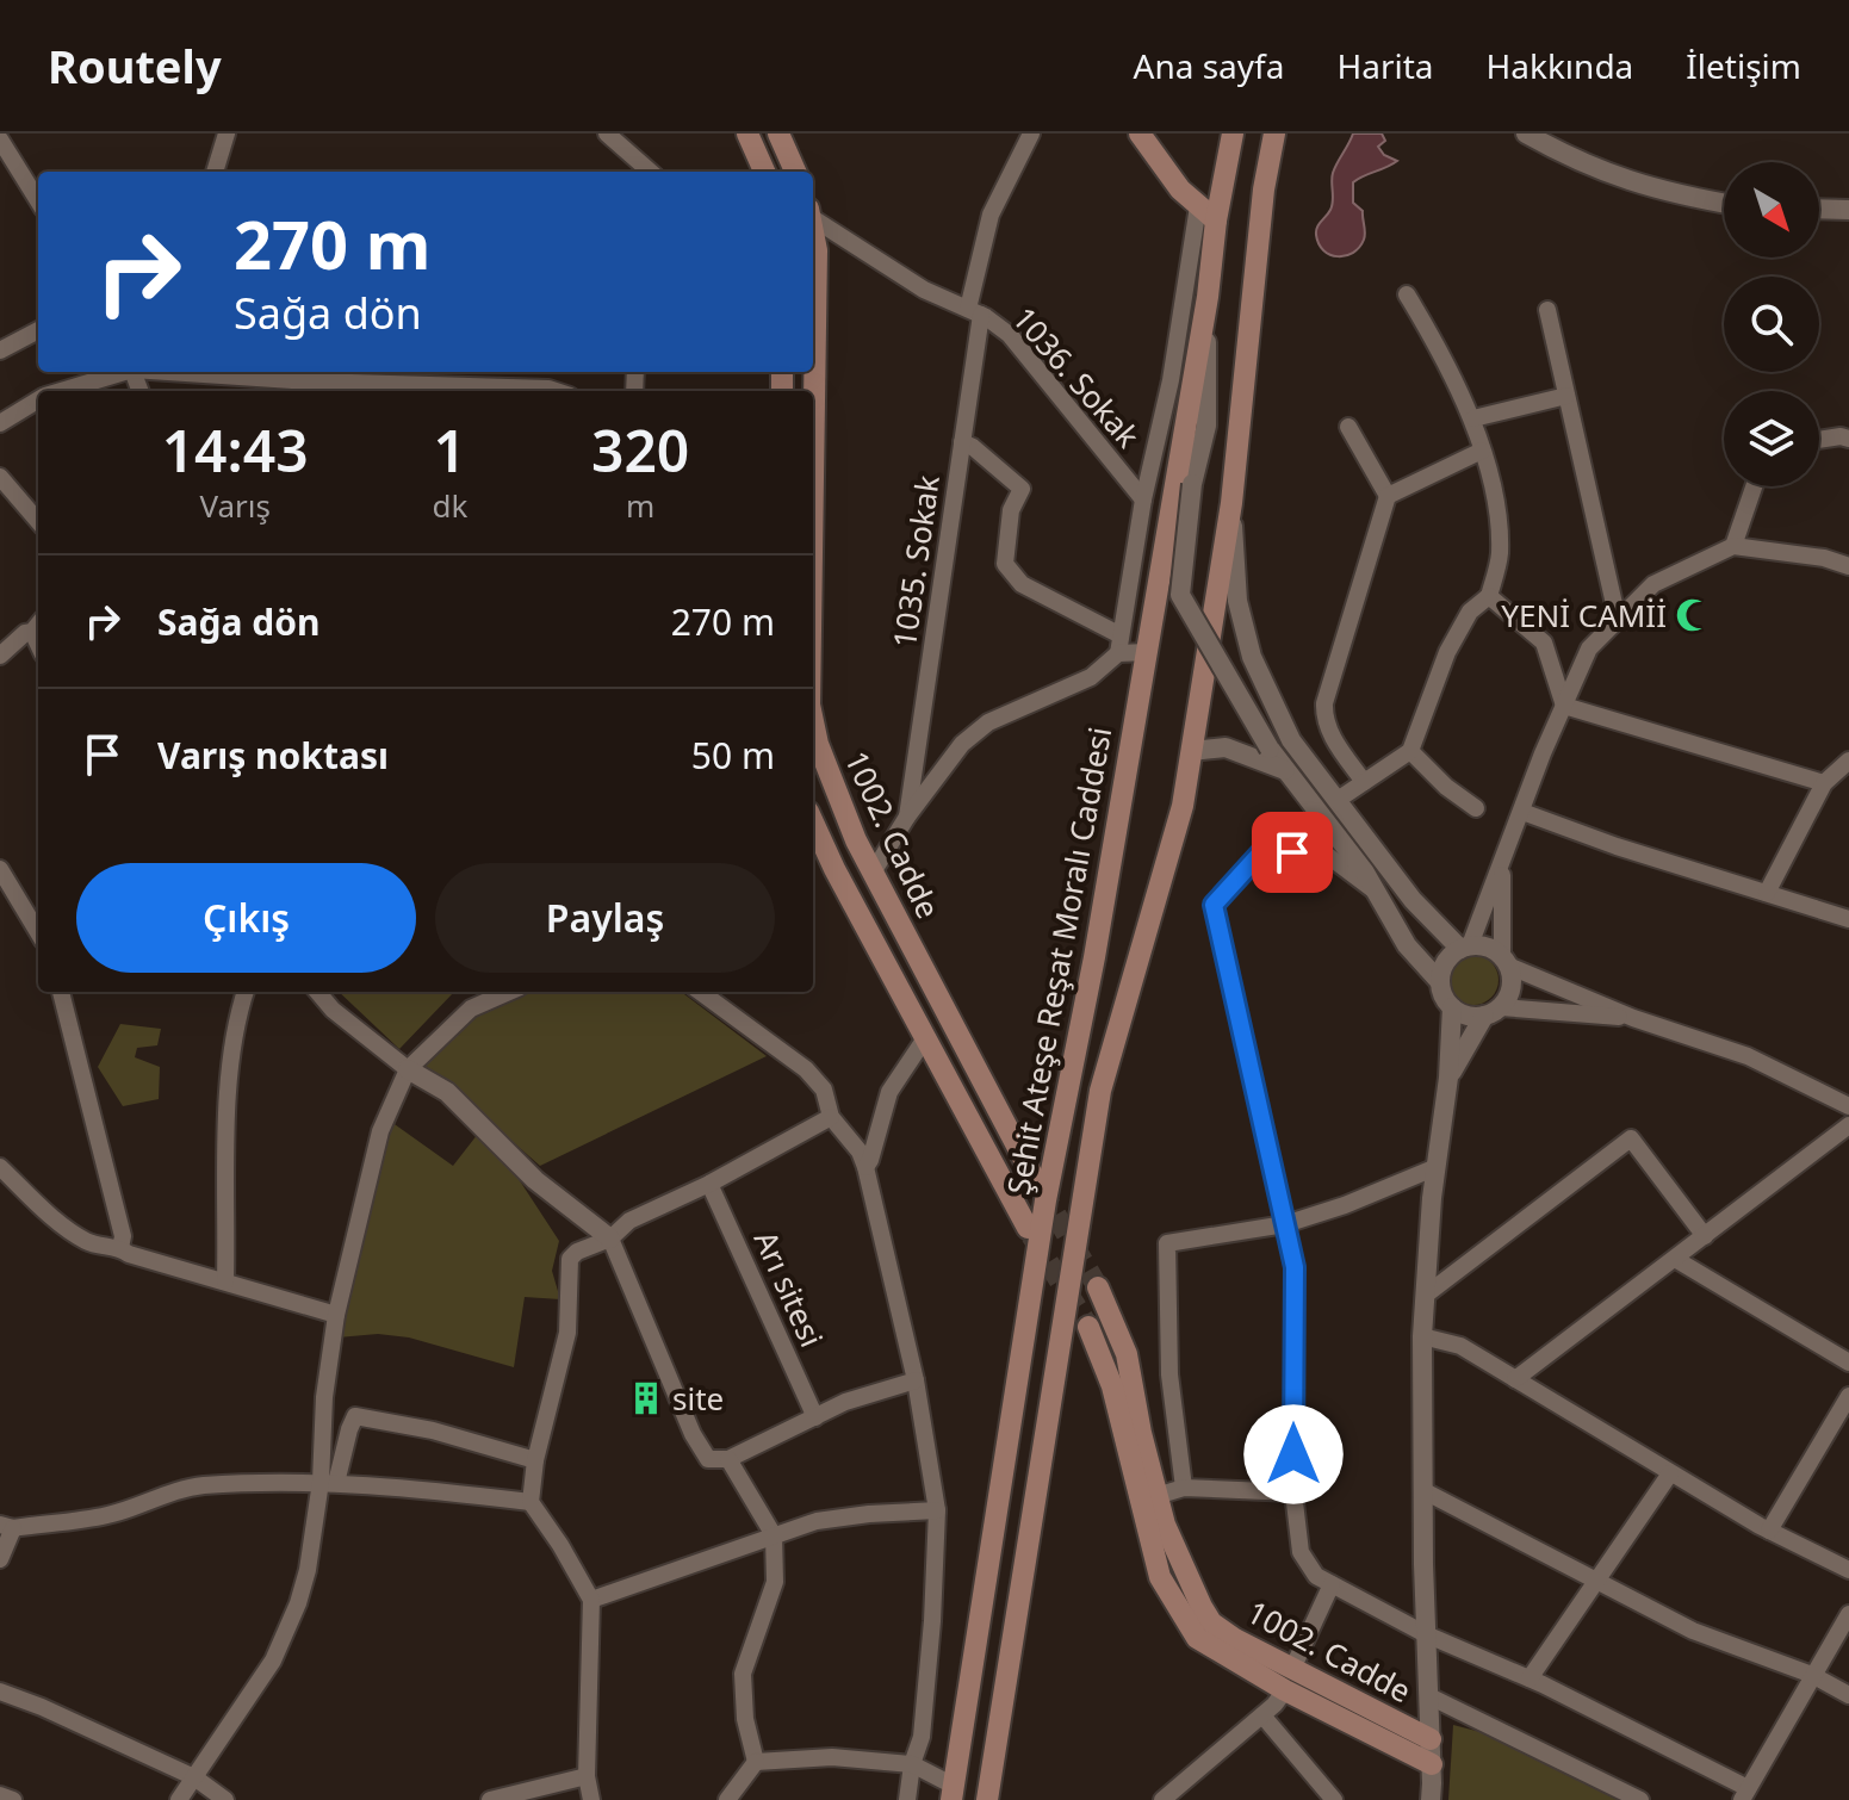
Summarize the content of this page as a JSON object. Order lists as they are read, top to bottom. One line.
{"streets":{"main road":["1002. Cadde","Şehit Ateşe Reşat Moralı Caddesi"],"street":["1036. Sokak","1035. Sokak","Arı sitesi"]},"crossings":[["1036. Sokak","1035. Sokak"]],"places":{"mosque":["YENİ CAMİİ"],"building":["site"]},"north":"bottom right","page":{"header":"Routely","nav":["Ana sayfa","Harita","Hakkında","İletişim"],"turn":["270 m","Sağa dön"],"eta":["14:43","Varış","1","dk","320","m"],"list":[{"name":"Sağa dön","value":"270 m"},{"name":"Varış noktası","value":"50 m"}],"buttons":["Çıkış","Paylaş"]}}
